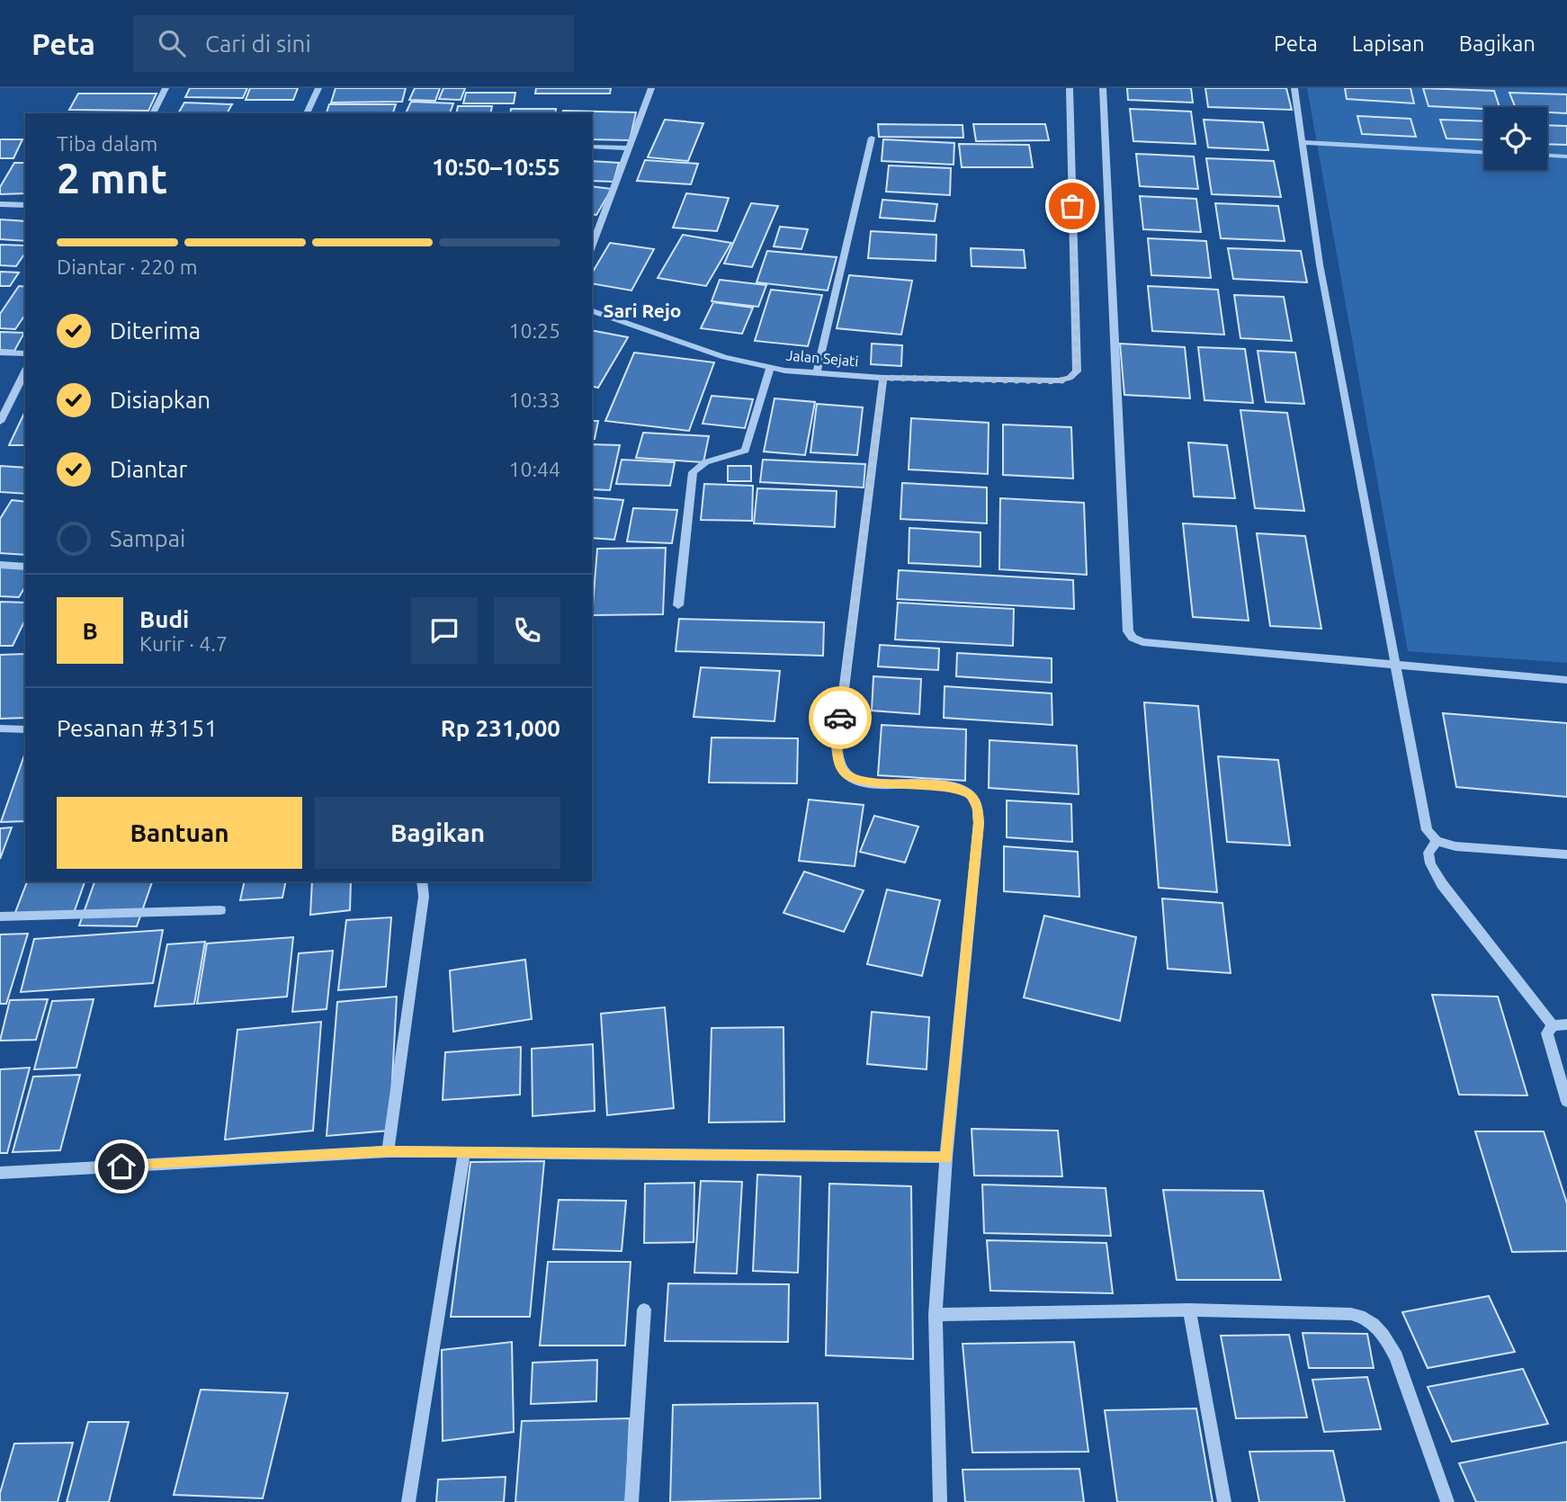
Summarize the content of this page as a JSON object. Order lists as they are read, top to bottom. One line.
{"streets":{"street":["Jalan Sejati"]},"districts":["Sari Rejo"],"page":{"header":"Peta","search":"Cari di sini","nav":["Peta","Lapisan","Bagikan"],"heading":["2 mnt","Tiba dalam","10:50–10:55"],"panel":["Budi","Kurir · 4.7","Pesanan #3151","Rp 231,000"],"bar":"Diantar · 220 m","list":[["Diterima","10:25"],["Disiapkan","10:33"],["Diantar","10:44"],"Sampai"],"round":"B","buttons":["Bantuan","Bagikan"]}}
